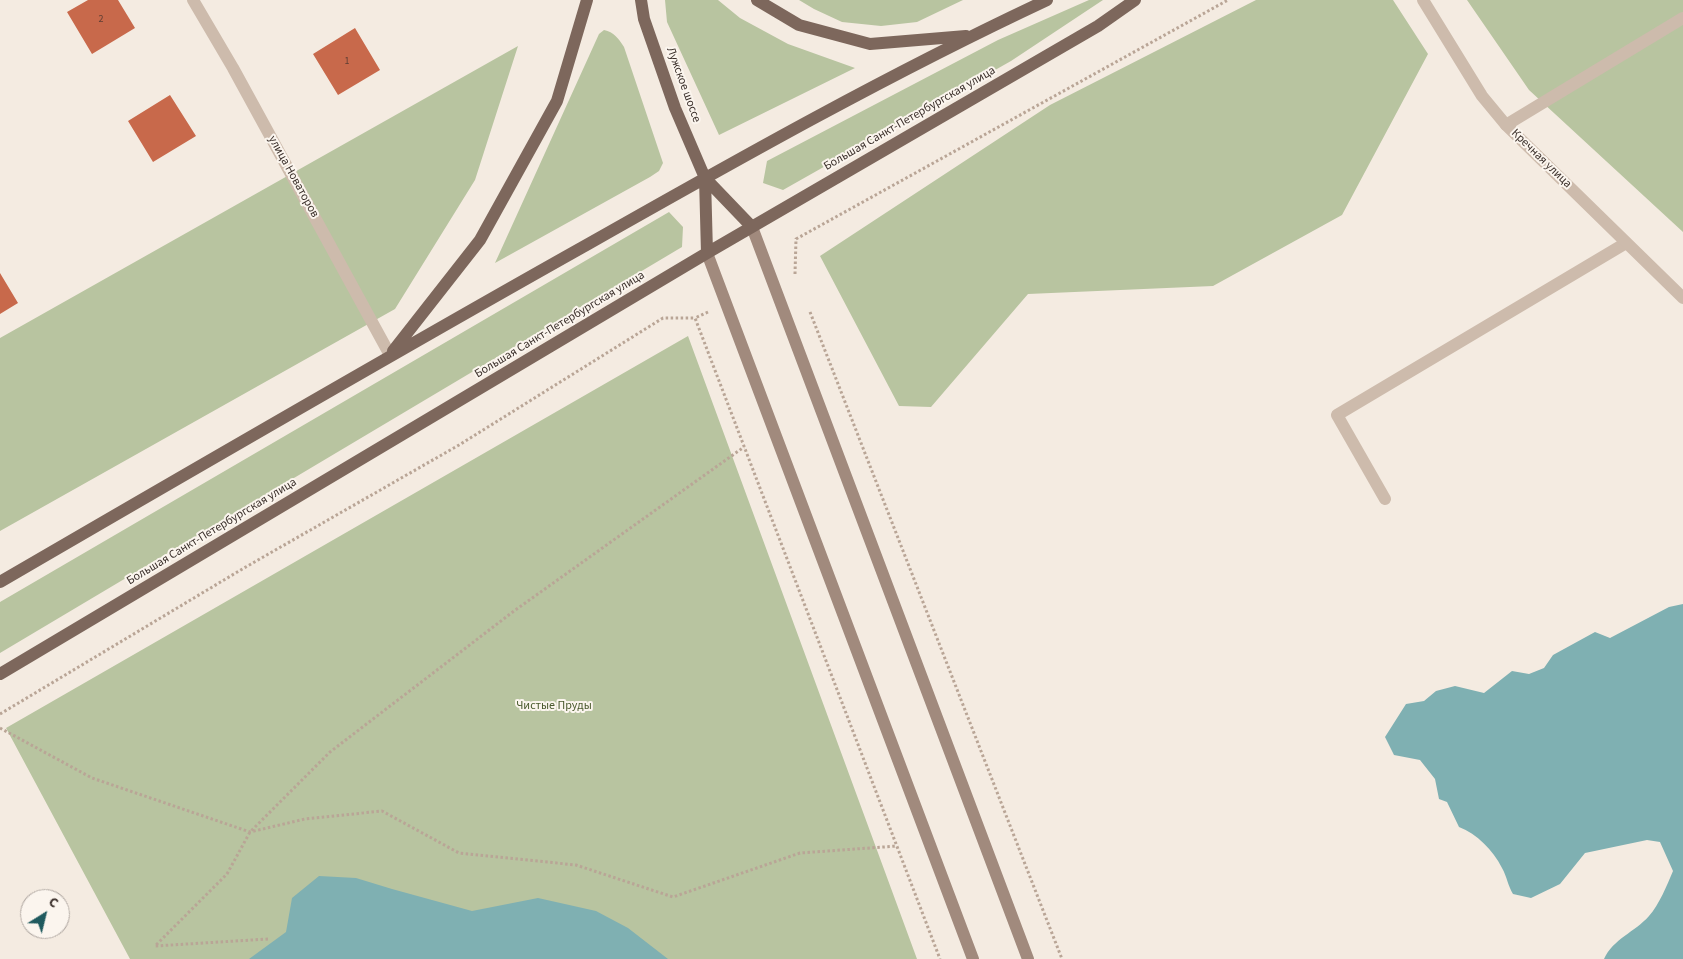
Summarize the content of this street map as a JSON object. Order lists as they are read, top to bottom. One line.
{"streets":{"main road":["Лужское шоссе","Большая Санкт-Петербургская улица"],"street":["Кречная улица","улица Новаторов"]},"crossings":[["Лужское шоссе","Большая Санкт-Петербургская улица"]],"parks":["Чистые Пруды"],"house_numbers":["2","1"],"north":"top right"}
